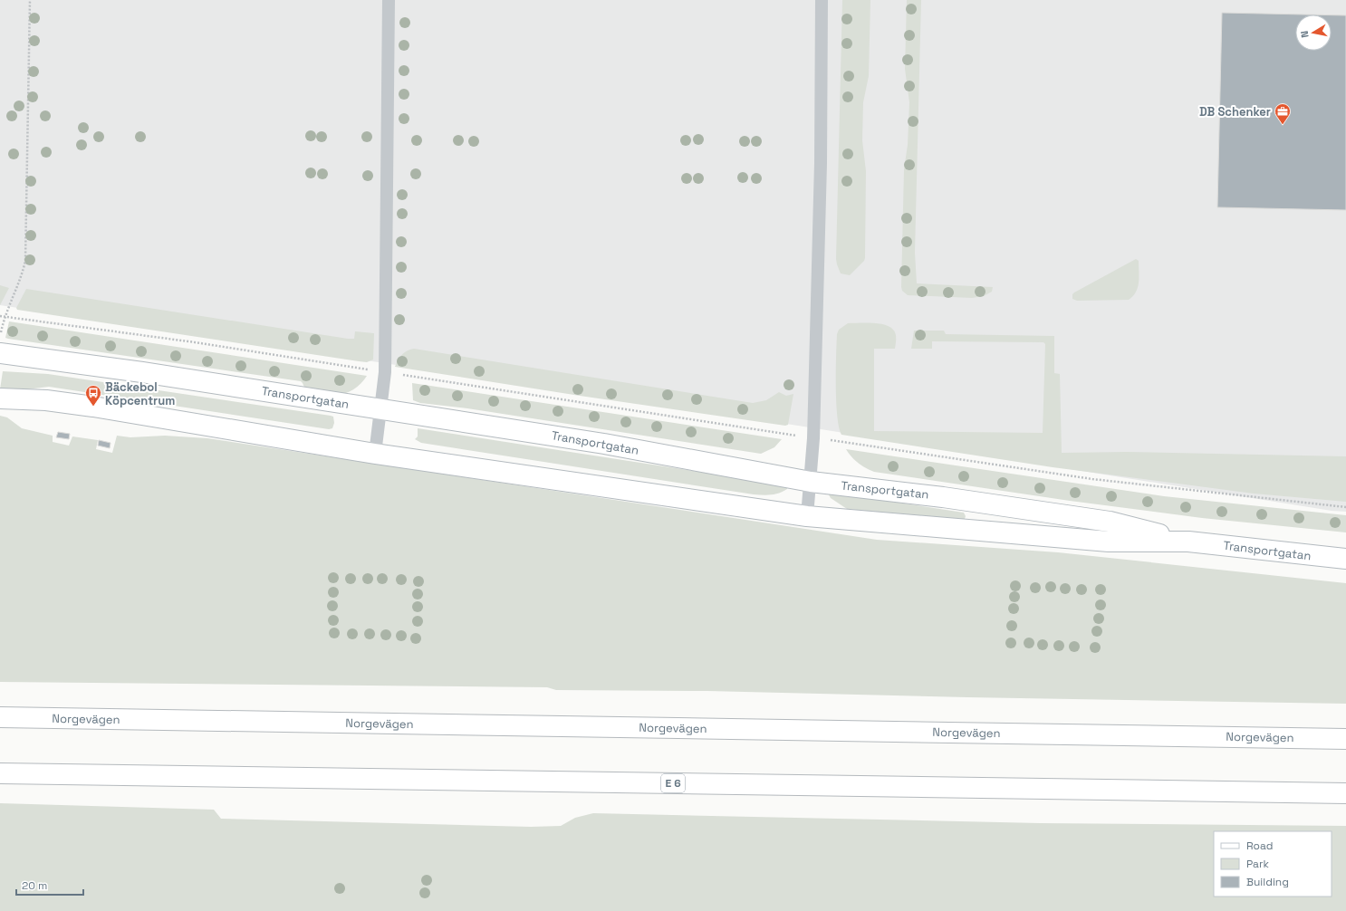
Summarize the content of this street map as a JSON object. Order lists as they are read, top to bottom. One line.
{"streets":{"main road":["Transportgatan","Norgevägen","E 6"]},"places":{"office":["DB Schenker"],"bus stop":["Bäckebol Köpcentrum"]},"legend":["Road","Park","Building"],"scale_bar":"20 m","north":"left"}
